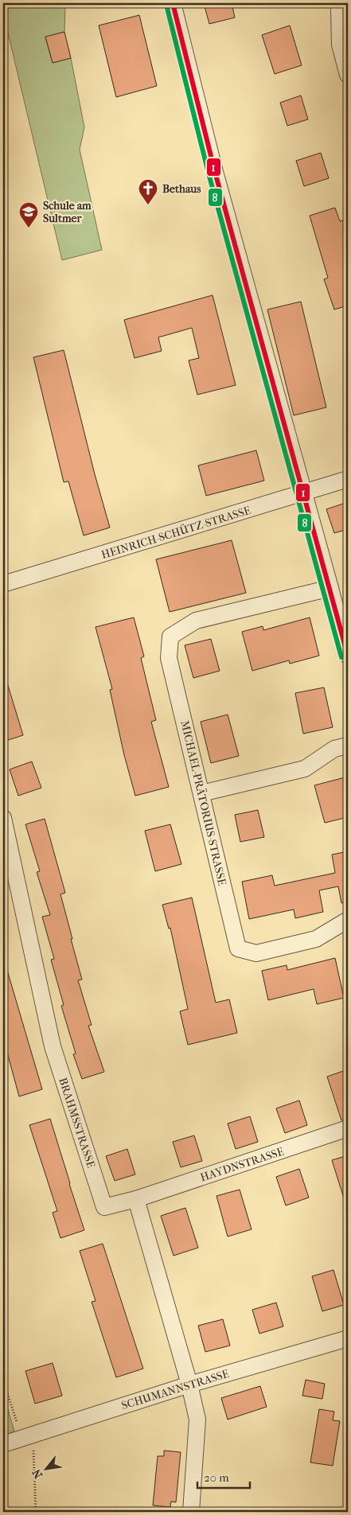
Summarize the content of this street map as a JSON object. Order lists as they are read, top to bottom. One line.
{"streets":{"street":["HEINRICH-SCHÜTZ-STRASSE","MICHAEL-PRÄTORIUS-STRASSE","BRAHMSSTRASSE","HAYDNSTRASSE","SCHUMANNSTRASSE"]},"crossings":[["BRAHMSSTRASSE","HAYDNSTRASSE"]],"places":{"church":["Bethaus"],"school or university":["Schule am Sultmer"]},"lines":["transit line 1","transit line 8"],"scale_bar":"20 m","north":"bottom left"}
